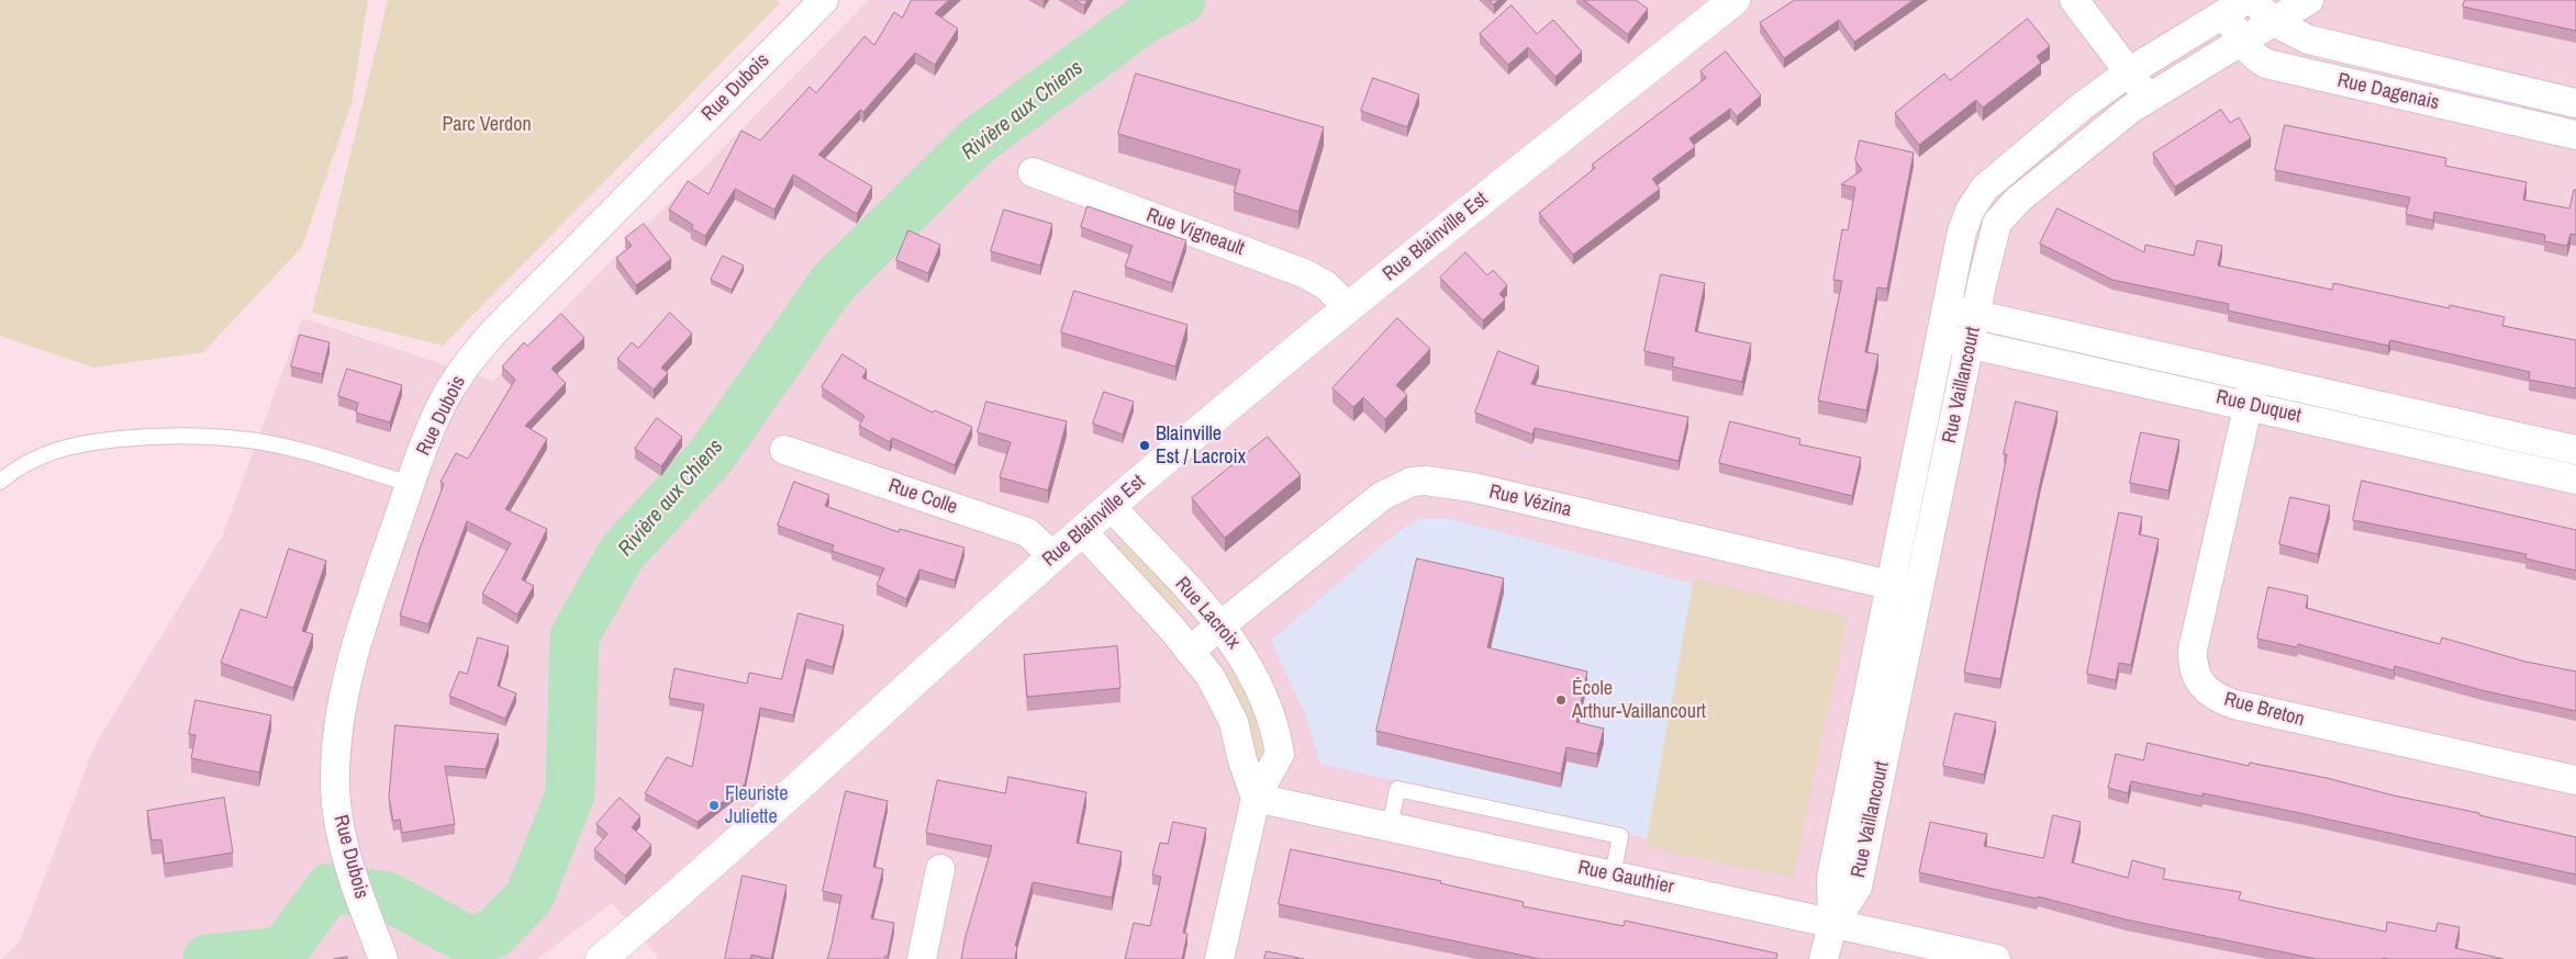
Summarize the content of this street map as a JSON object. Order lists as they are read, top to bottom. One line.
{"streets":{"street":["Rue Dubois","Rue Dagenais","Rue Vigneault","Rue Blainville Est","Rue Vaillancourt","Rue Duquet","Rue Colle","Rue Vézina","Rue Lacroix","Rue Breton","Rue Gauthier"]},"crossings":[["Rue Dagenais","Rue Vaillancourt"],["Rue Vigneault","Rue Blainville Est"],["Rue Blainville Est","Rue Colle"],["Rue Blainville Est","Rue Lacroix"],["Rue Vaillancourt","Rue Duquet"],["Rue Vaillancourt","Rue Vézina"],["Rue Vaillancourt","Rue Gauthier"],["Rue Duquet","Rue Breton"],["Rue Vézina","Rue Lacroix"],["Rue Lacroix","Rue Gauthier"]],"water":["Rivière aux Chiens"],"parks":["Parc Verdon"],"places":["Blainville Est / Lacroix","École Arthur-Vaillancourt","Fleuriste Juliette"]}
